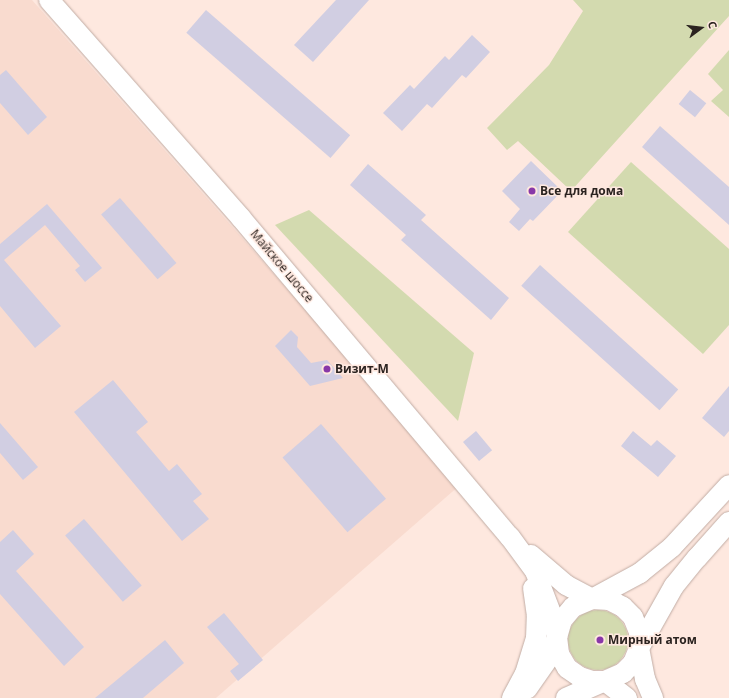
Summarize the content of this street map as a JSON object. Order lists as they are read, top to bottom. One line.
{"streets":{"street":["Майское шоссе"]},"places":["Все для дома","Визит-М","Мирный атом"],"north":"right"}
